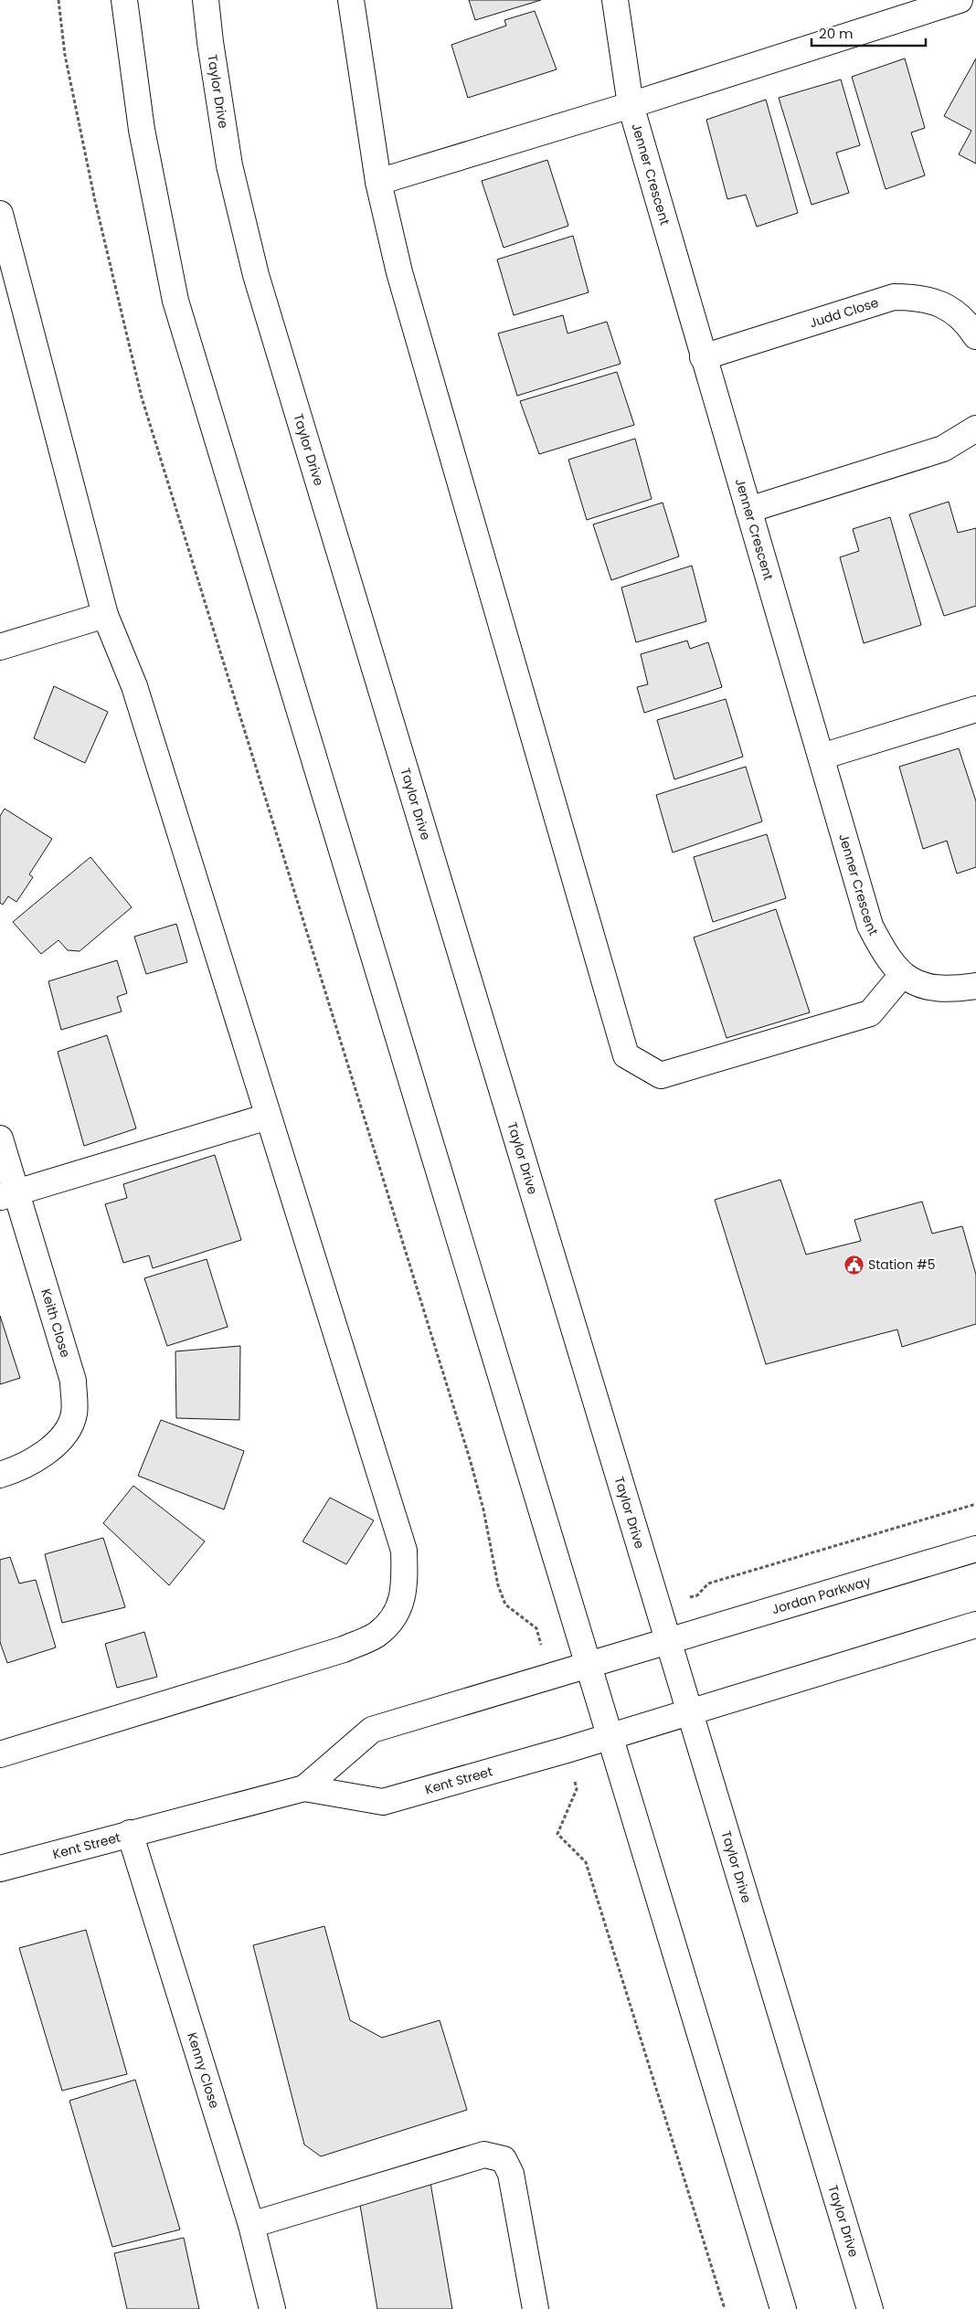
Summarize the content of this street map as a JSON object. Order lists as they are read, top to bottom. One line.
{"streets":{"main road":["Taylor Drive","Jenner Crescent","Judd Close","Keith Close","Jordan Parkway","Kent Street","Kenny Close"]},"crossings":[["Taylor Drive","Jordan Parkway"],["Taylor Drive","Kent Street"],["Jenner Crescent","Judd Close"],["Jordan Parkway","Kent Street"],["Kent Street","Kenny Close"]],"places":{"public building":["Station #5"]},"scale_bar":"20 m"}
